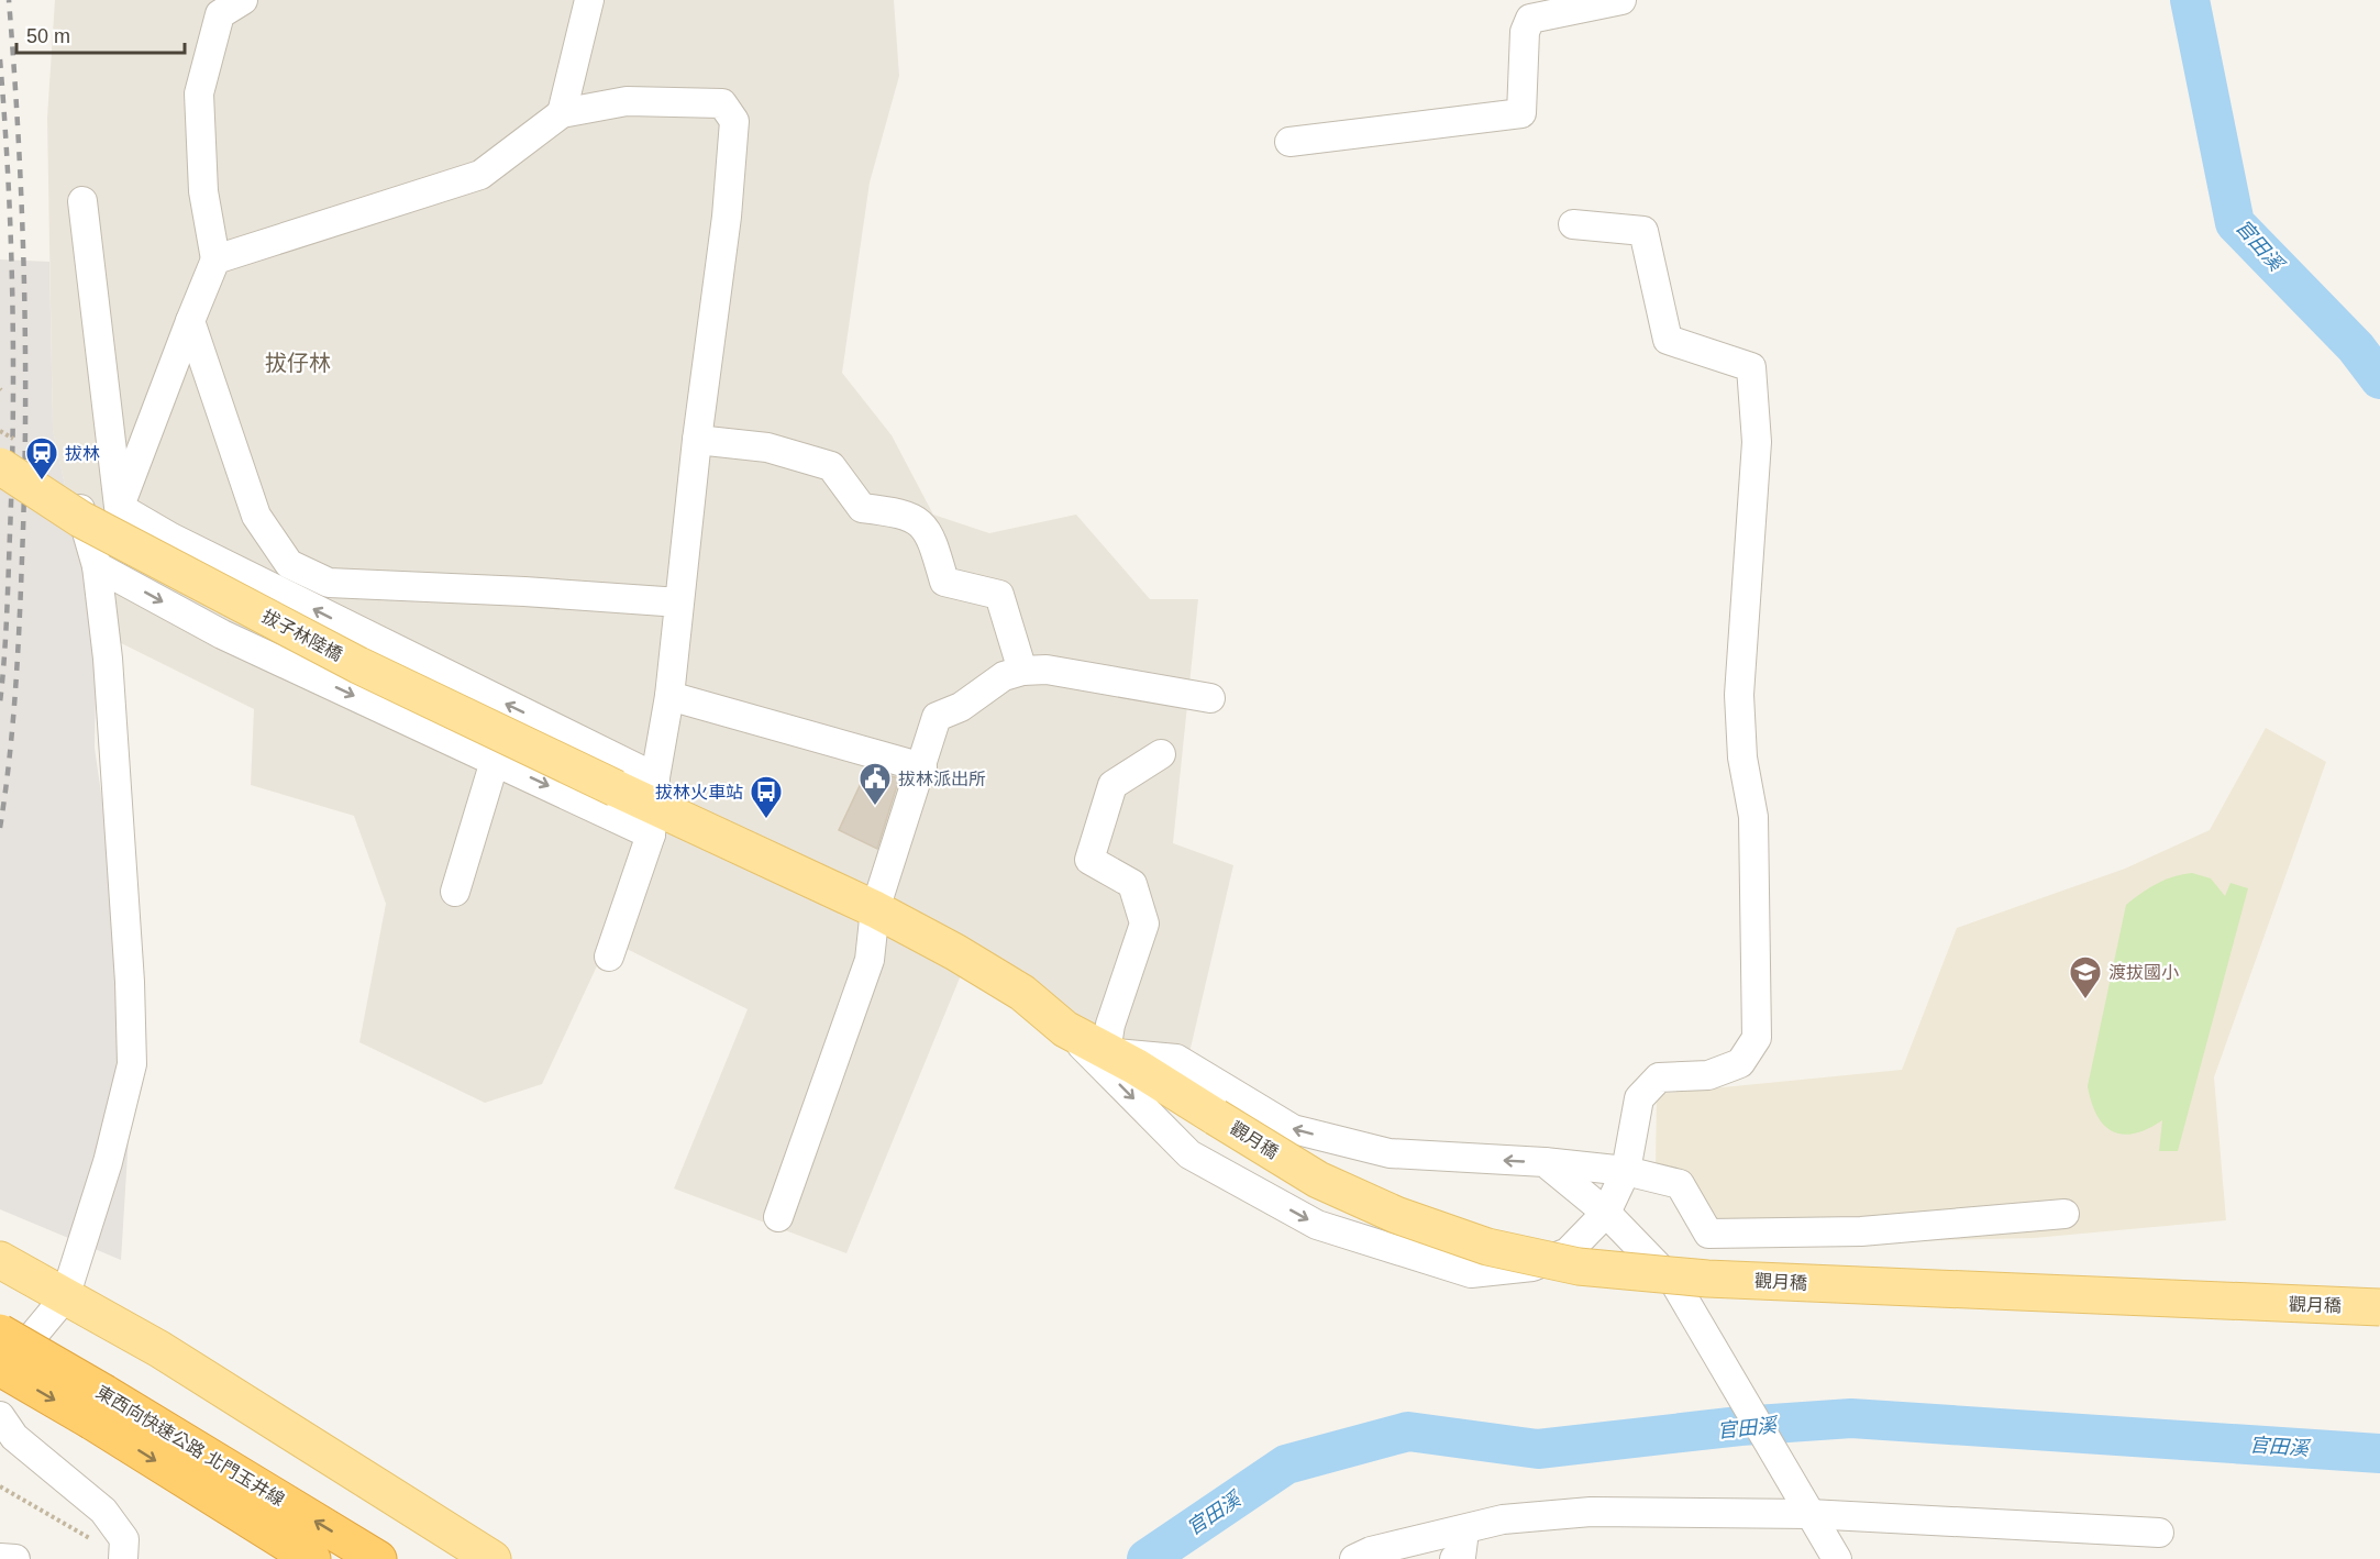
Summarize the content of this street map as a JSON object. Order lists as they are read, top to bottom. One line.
{"streets":{"highway":["東西向快速公路 北門玉井線"],"main road":["拔子林陸橋","觀月穚"]},"crossings":[["拔子林陸橋","觀月穚"]],"districts":["拔仔林"],"water":["官田溪"],"places":{"station":["拔林"],"public building":["拔林派出所"],"bus stop":["拔林火車站"],"school or university":["渡拔國小"]},"scale_bar":"50 m"}
